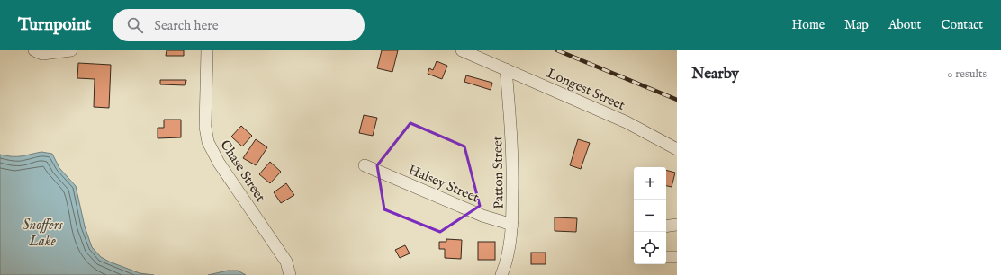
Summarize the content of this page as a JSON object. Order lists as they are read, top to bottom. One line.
{"streets":{"street":["Longest Street","Chase Street","Patton Street","Halsey Street"]},"crossings":[["Longest Street","Patton Street"],["Patton Street","Halsey Street"]],"water":["Snoffers Lake"],"page":{"header":"Turnpoint","search":"Search here","nav":["Home","Map","About","Contact"],"heading":["Nearby","0 results"],"map_buttons":["+","−"]}}
